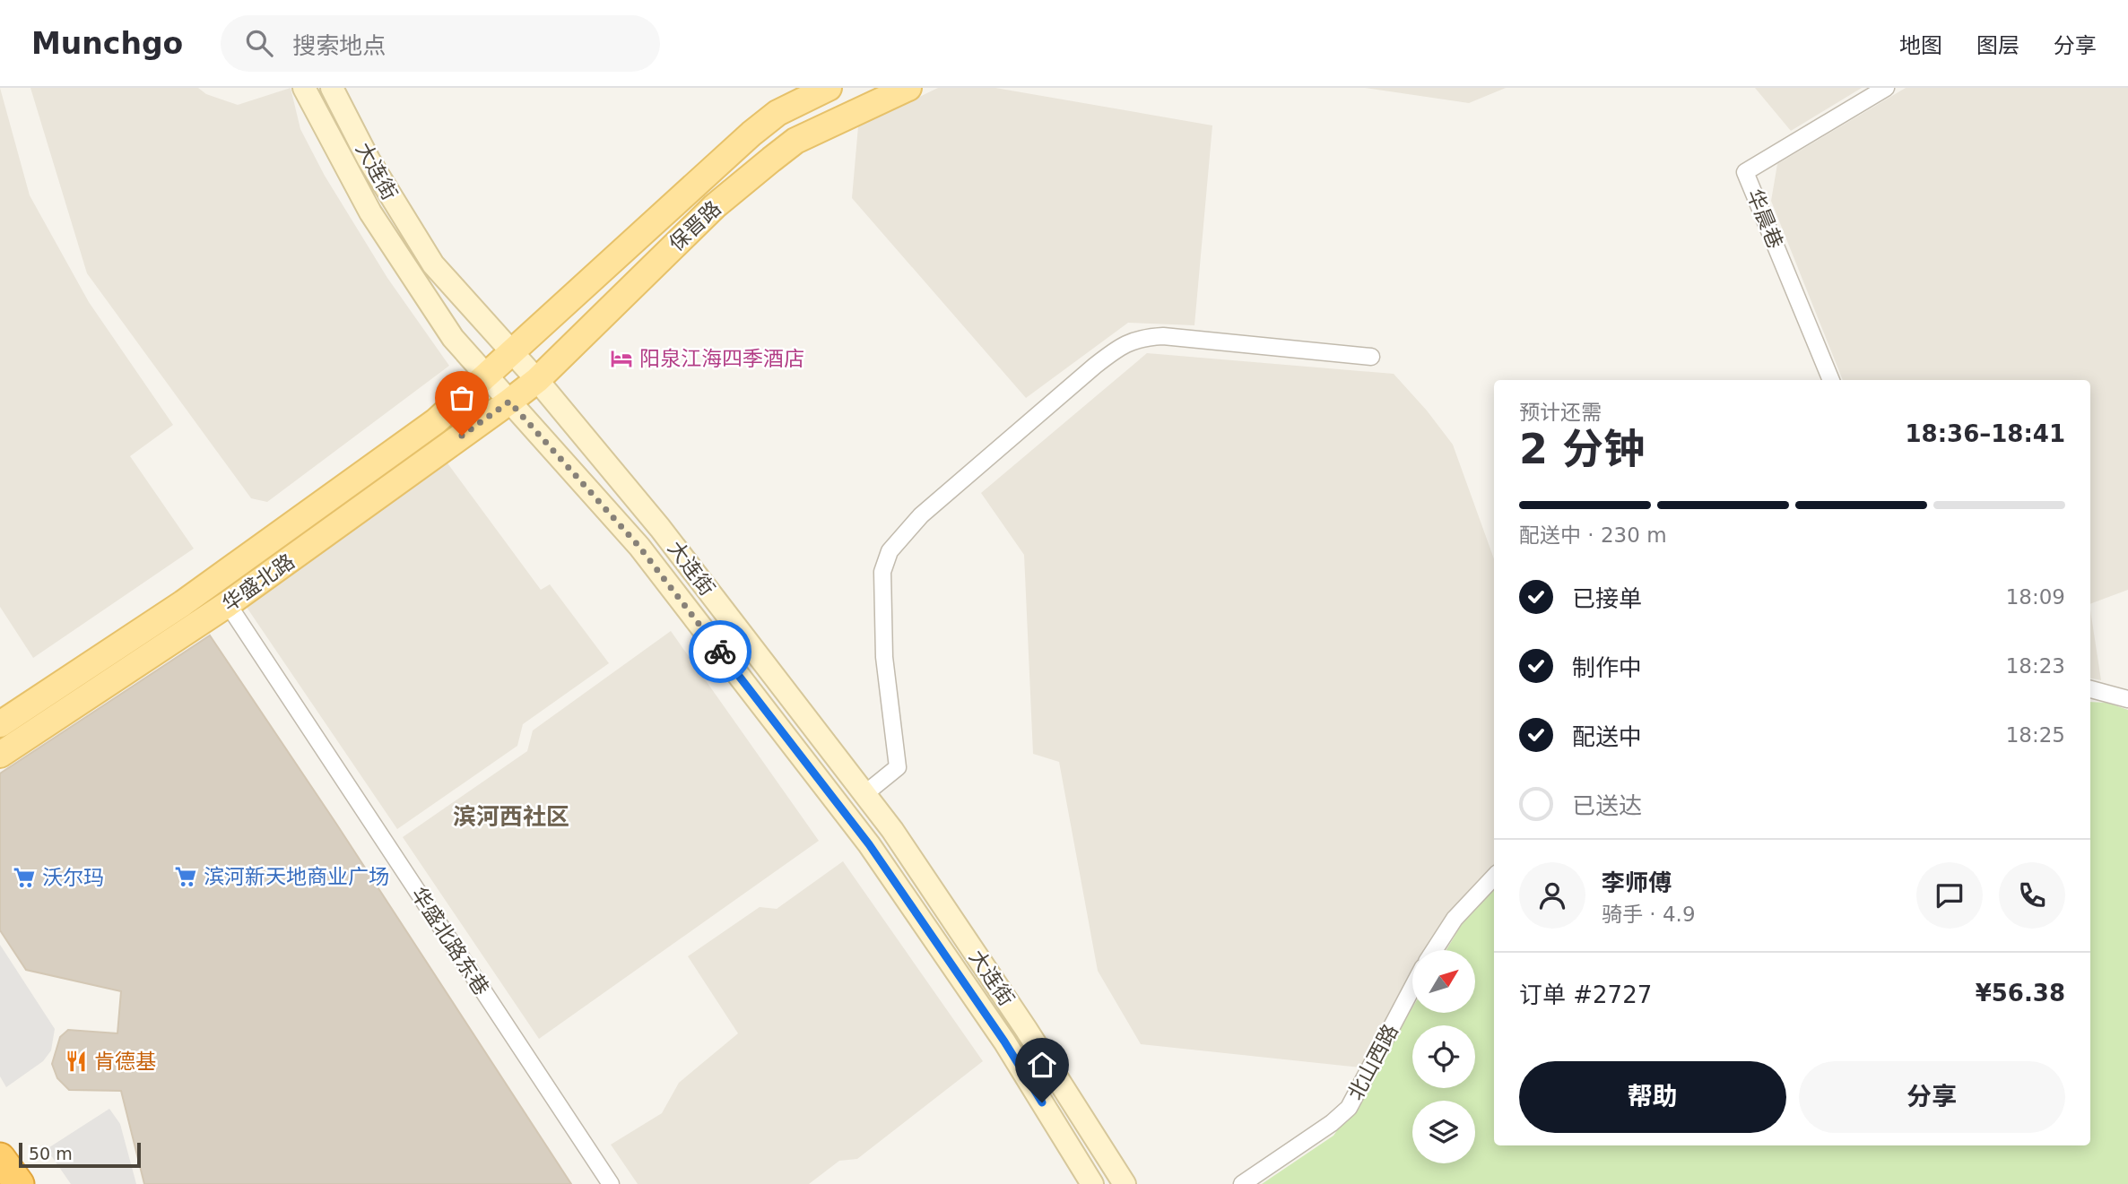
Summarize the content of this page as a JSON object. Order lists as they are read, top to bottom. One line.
{"streets":{"main road":["大连街","保晋路","华盛北路"],"street":["华晨巷","华盛北路东巷","北山西路"]},"crossings":[["大连街","保晋路"],["大连街","华盛北路"],["保晋路","华盛北路"],["华盛北路","华盛北路东巷"]],"districts":["滨河西社区"],"places":{"hotel":["阳泉江海四季酒店"],"supermarket":["滨河新天地商业广场","沃尔玛"],"restaurant":["肯德基"]},"scale_bar":"50 m","north":"top right","page":{"header":"Munchgo","search":"搜索地点","nav":["地图","图层","分享"],"heading":["2 分钟","预计还需","18:36–18:41"],"panel":["李师傅","骑手 · 4.9","订单 #2727","¥56.38"],"bar":"配送中 · 230 m","list":[["已接单","18:09"],["制作中","18:23"],["配送中","18:25"],"已送达"],"buttons":["帮助","分享"],"scale":"50 m"}}
